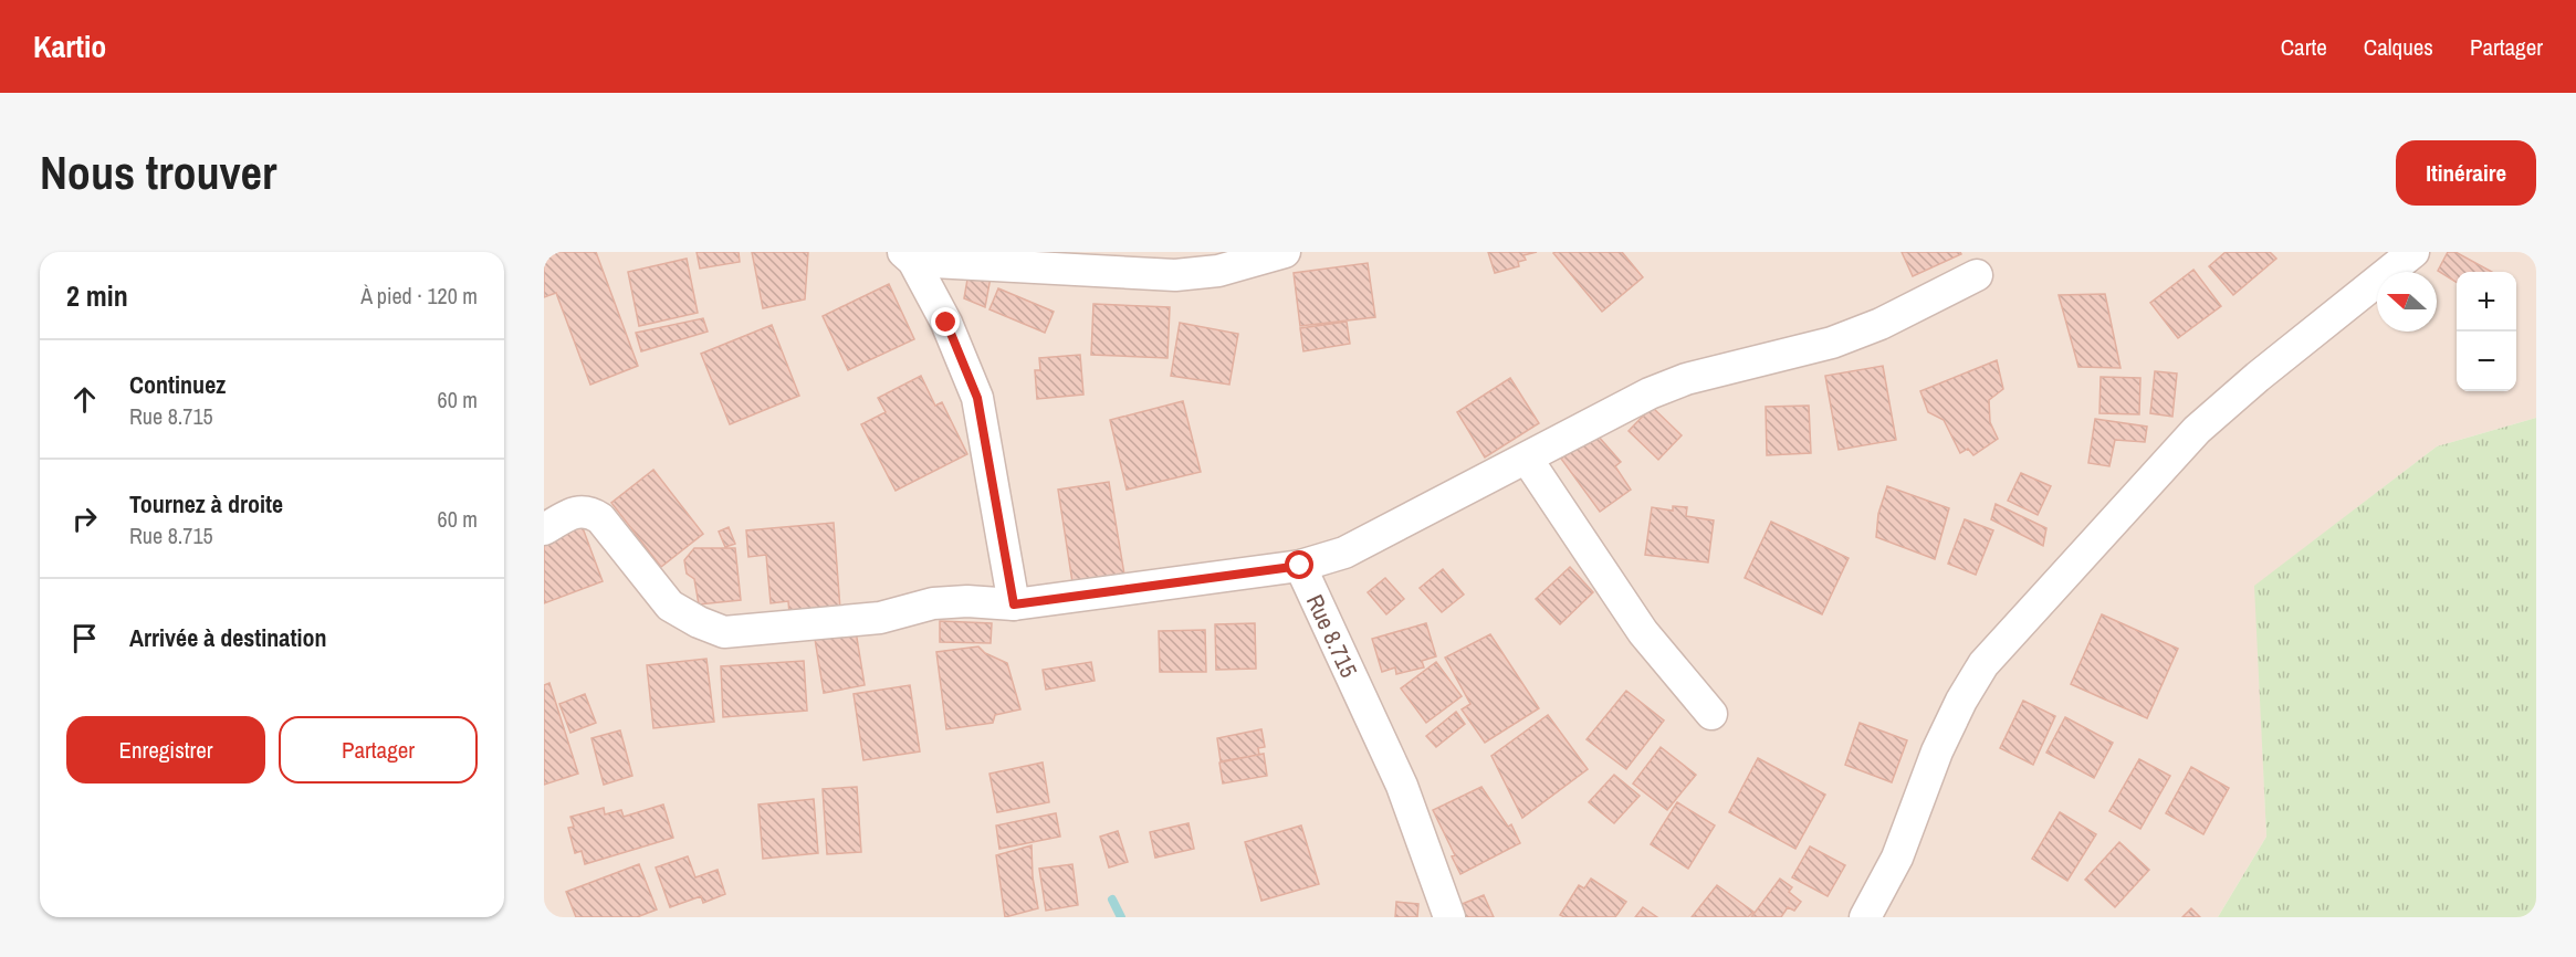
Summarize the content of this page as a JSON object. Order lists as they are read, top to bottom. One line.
{"streets":{"street":["Rue 8.715"]},"north":"left","page":{"header":"Kartio","nav":["Carte","Calques","Partager"],"buttons":["Itinéraire",["Enregistrer","Partager"]],"title":"Nous trouver","heading":["2 min","À pied · 120 m"],"map_buttons":["+","−"],"list":[["Continuez","Rue 8.715","60 m"],["Tournez à droite","Rue 8.715","60 m"],"Arrivée à destination"]}}
